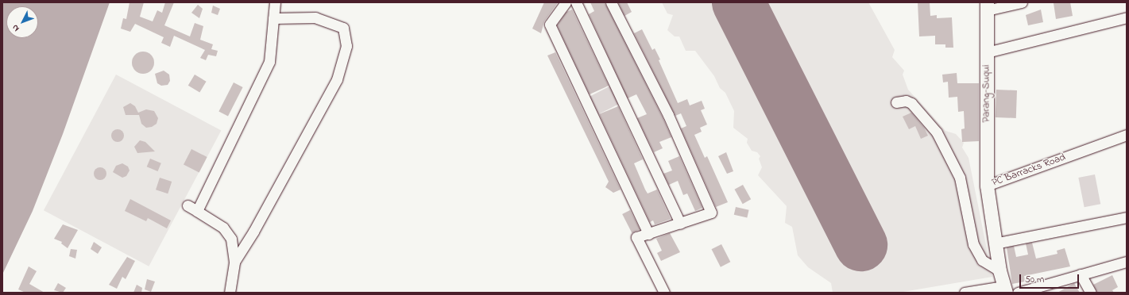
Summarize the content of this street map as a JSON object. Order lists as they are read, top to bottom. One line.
{"streets":{"main road":["Parang-Suqui","PC Barracks Road"]},"crossings":[["Parang-Suqui","PC Barracks Road"]],"scale_bar":"50 m","north":"bottom left"}
